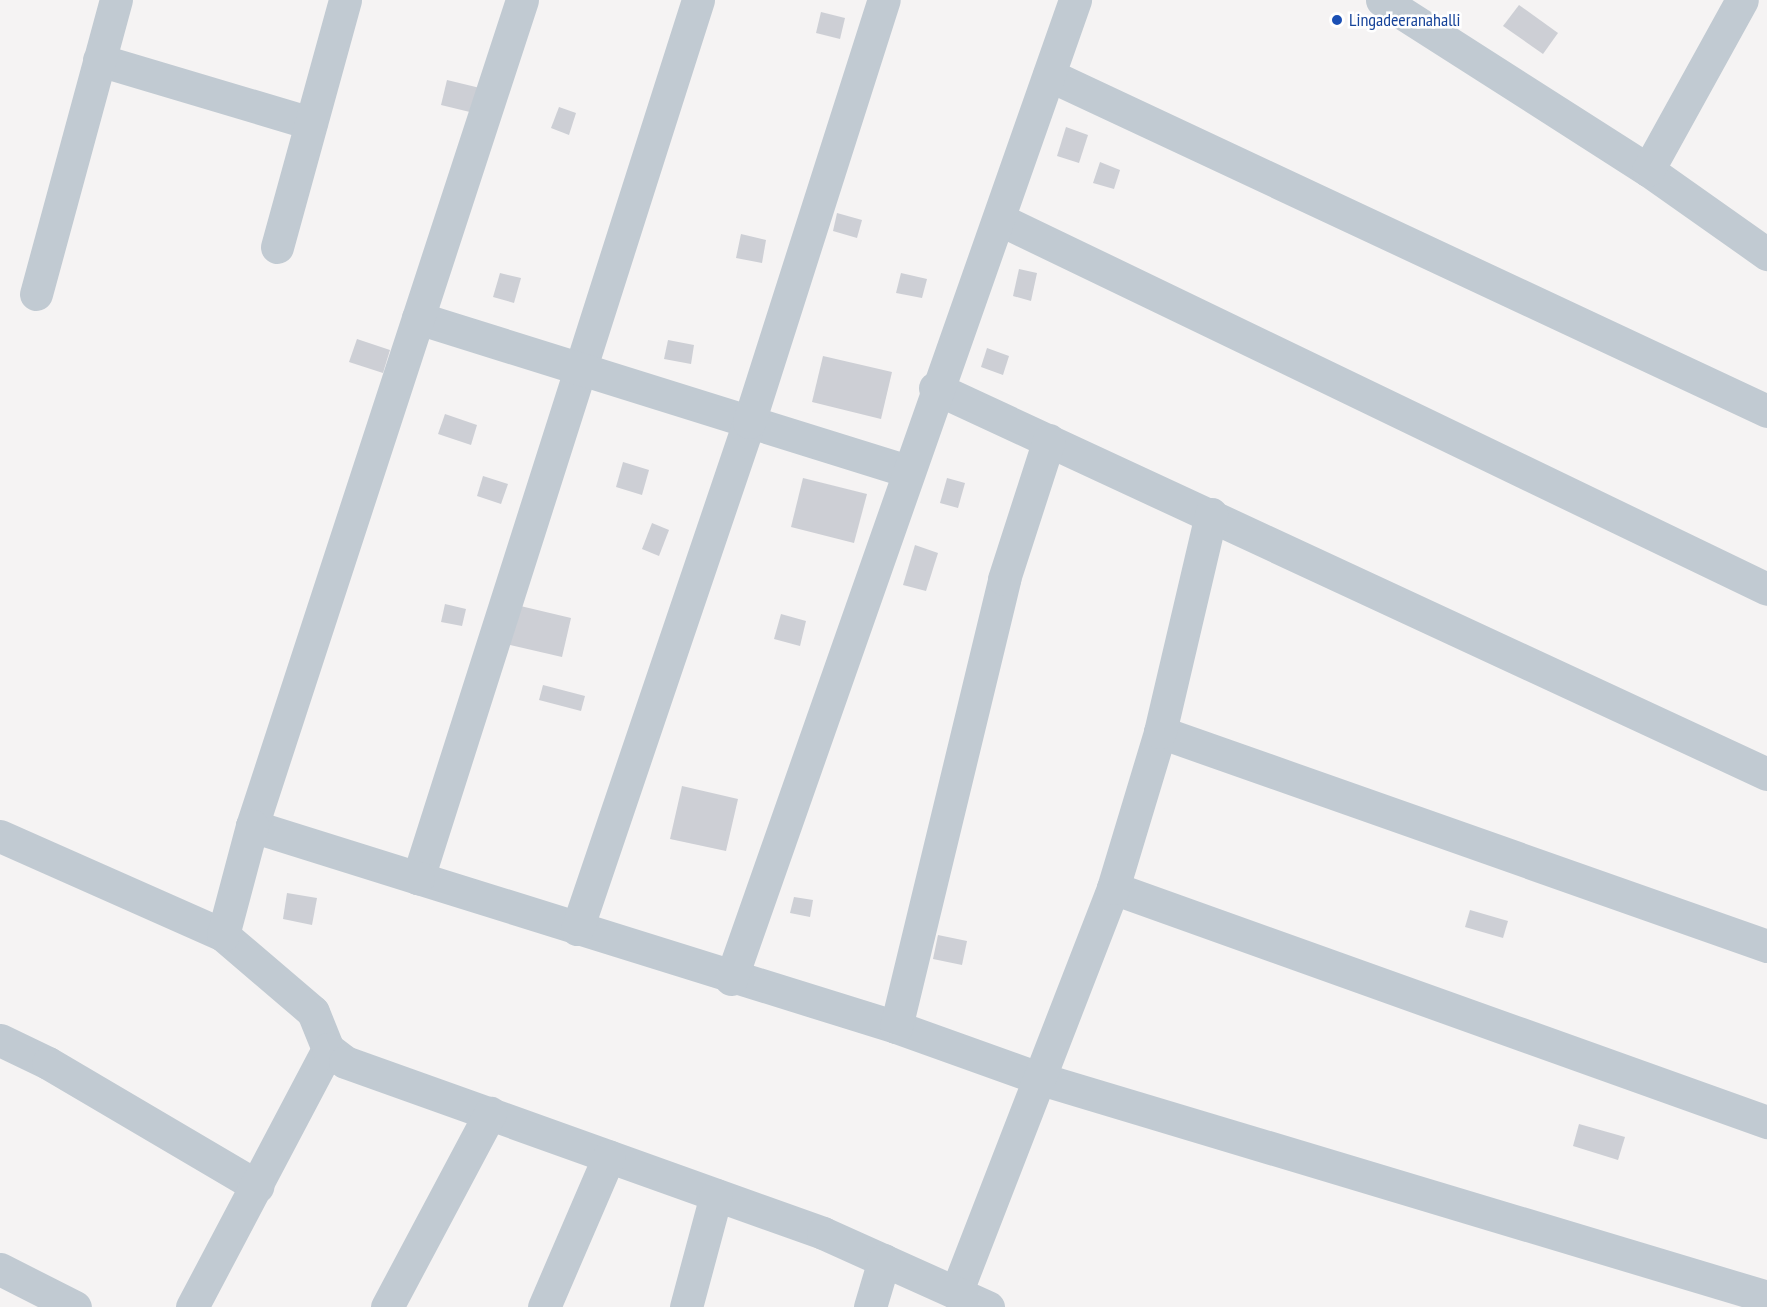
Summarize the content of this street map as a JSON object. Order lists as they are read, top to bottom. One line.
{"places":["Lingadeeranahalli"]}
